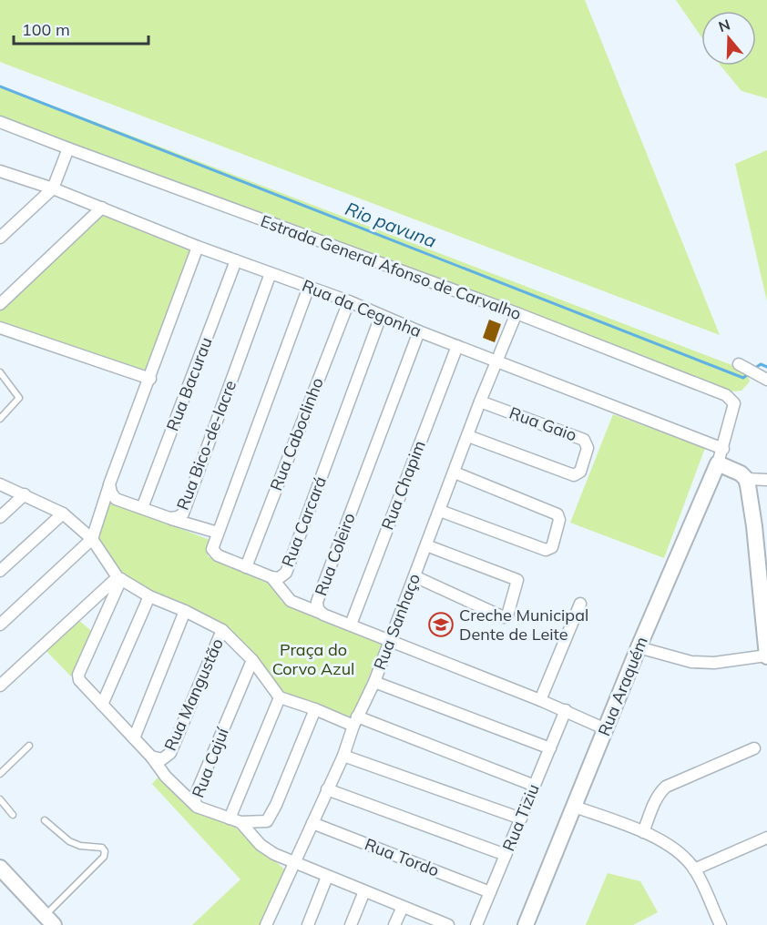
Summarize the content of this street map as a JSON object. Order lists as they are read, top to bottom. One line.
{"streets":{"street":["Estrada General Afonso de Carvalho","Rua da Cegonha","Rua Bacurau","Rua Gaio","Rua Caboclinho","Rua Bico-de-lacre","Rua Chapim","Rua Carcará","Rua Coleiro","Rua Sanhaço","Rua Araquém","Rua Mangustão","Rua Cajuí","Rua Tiziu","Rua Tordo"]},"crossings":[["Estrada General Afonso de Carvalho","Rua da Cegonha"],["Estrada General Afonso de Carvalho","Rua Sanhaço"],["Estrada General Afonso de Carvalho","Rua Araquém"],["Rua da Cegonha","Rua Bacurau"],["Rua da Cegonha","Rua Caboclinho"],["Rua da Cegonha","Rua Bico-de-lacre"],["Rua da Cegonha","Rua Chapim"],["Rua da Cegonha","Rua Carcará"],["Rua da Cegonha","Rua Coleiro"],["Rua da Cegonha","Rua Sanhaço"],["Rua da Cegonha","Rua Araquém"],["Rua Bacurau","Rua Bico-de-lacre"],["Rua Gaio","Rua Sanhaço"],["Rua Caboclinho","Rua Carcará"],["Rua Chapim","Rua Coleiro"],["Rua Coleiro","Rua Sanhaço"],["Rua Coleiro","Rua Araquém"],["Rua Coleiro","Rua Tiziu"],["Rua Sanhaço","Rua Tordo"],["Rua Tiziu","Rua Tordo"]],"water":["Rio pavuna"],"parks":["Praça do Corvo Azul"],"places":{"school or university":["Creche Municipal Dente de Leite"]},"scale_bar":"100 m","north":"top"}
